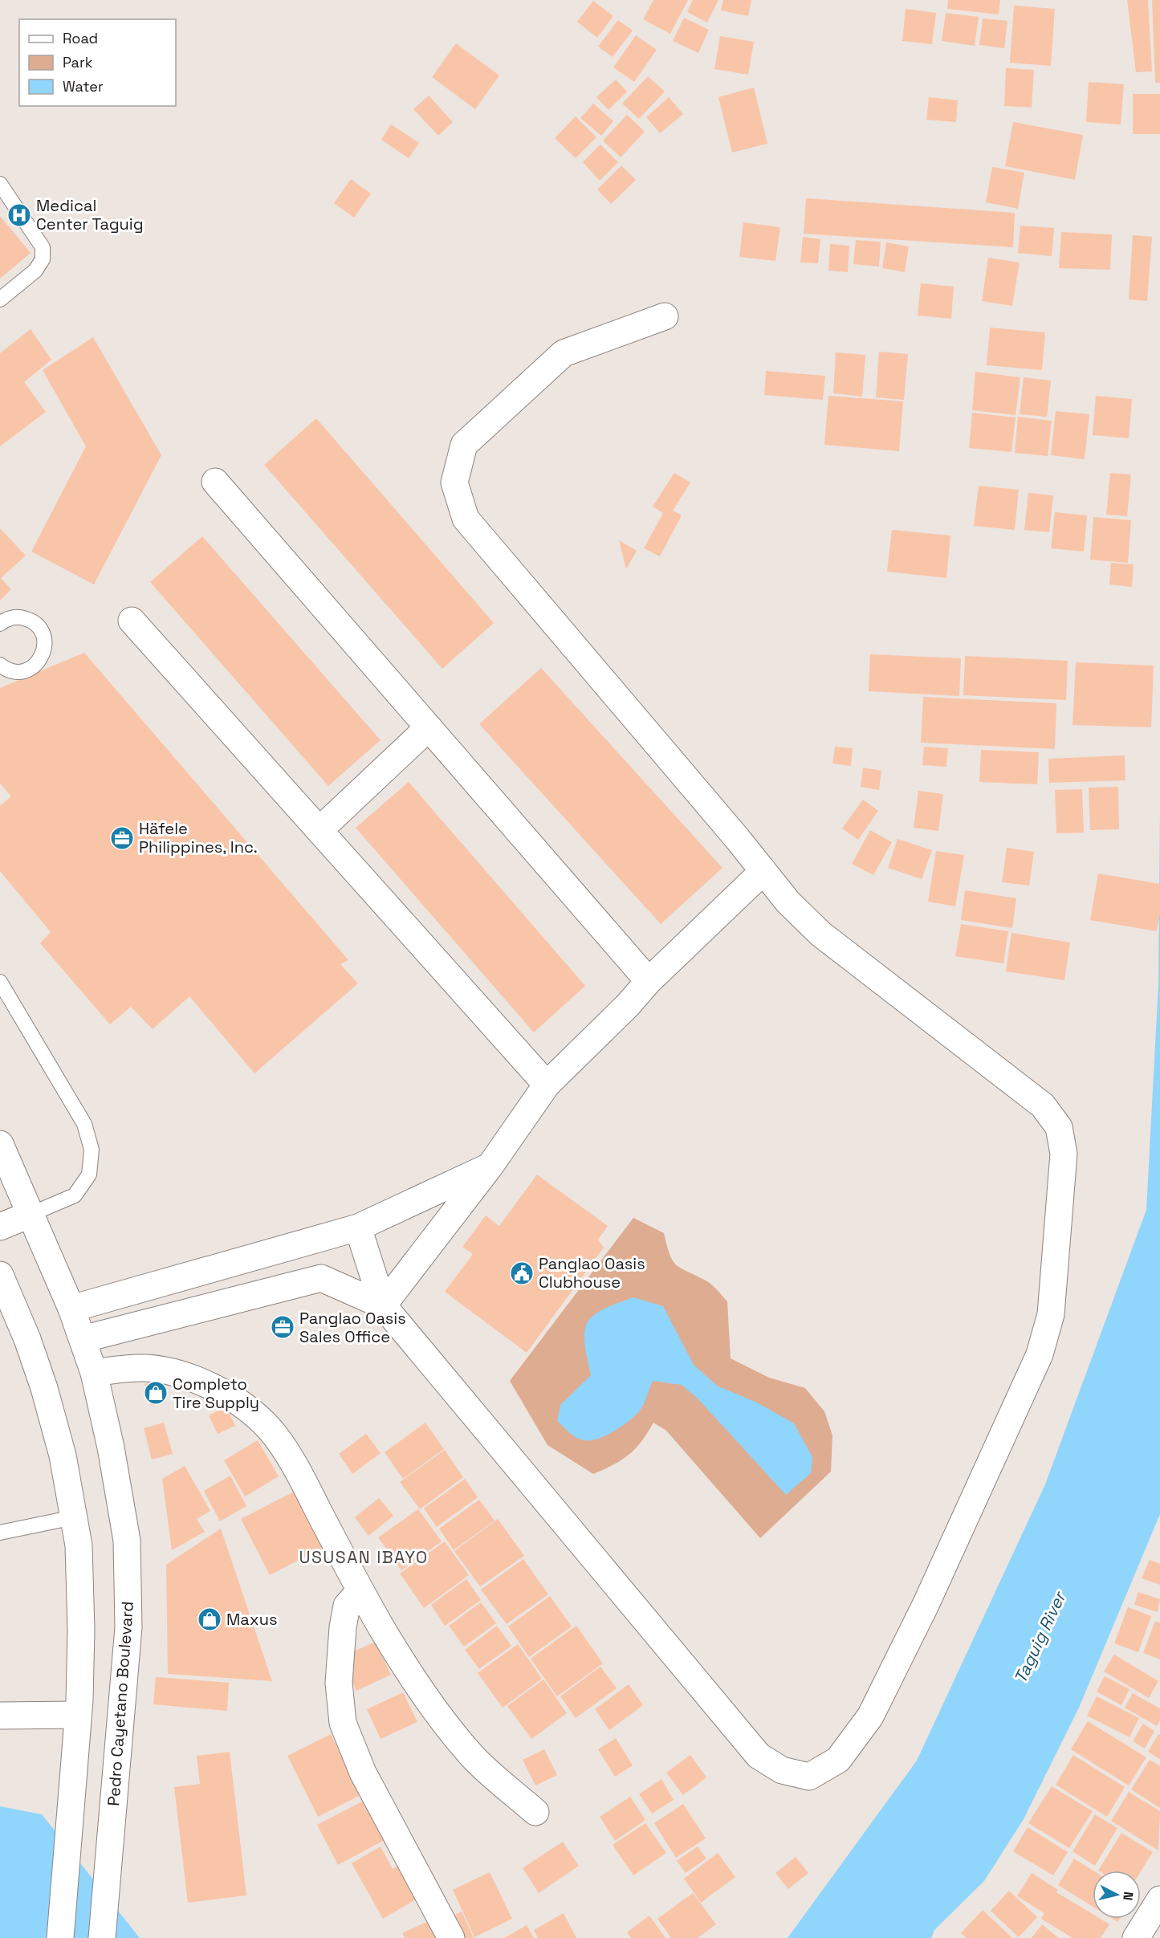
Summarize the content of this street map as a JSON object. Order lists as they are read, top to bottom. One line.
{"streets":{"street":["Pedro Cayetano Boulevard"]},"districts":["USUSAN IBAYO"],"water":["Taguig River"],"places":{"hospital":["Medical Center Taguig"],"office":["Häfele Philippines, Inc.","Panglao Oasis Sales Office"],"public building":["Panglao Oasis Clubhouse"],"shop":["Completo Tire Supply","Maxus"]},"legend":["Road","Park","Water"],"north":"right"}
